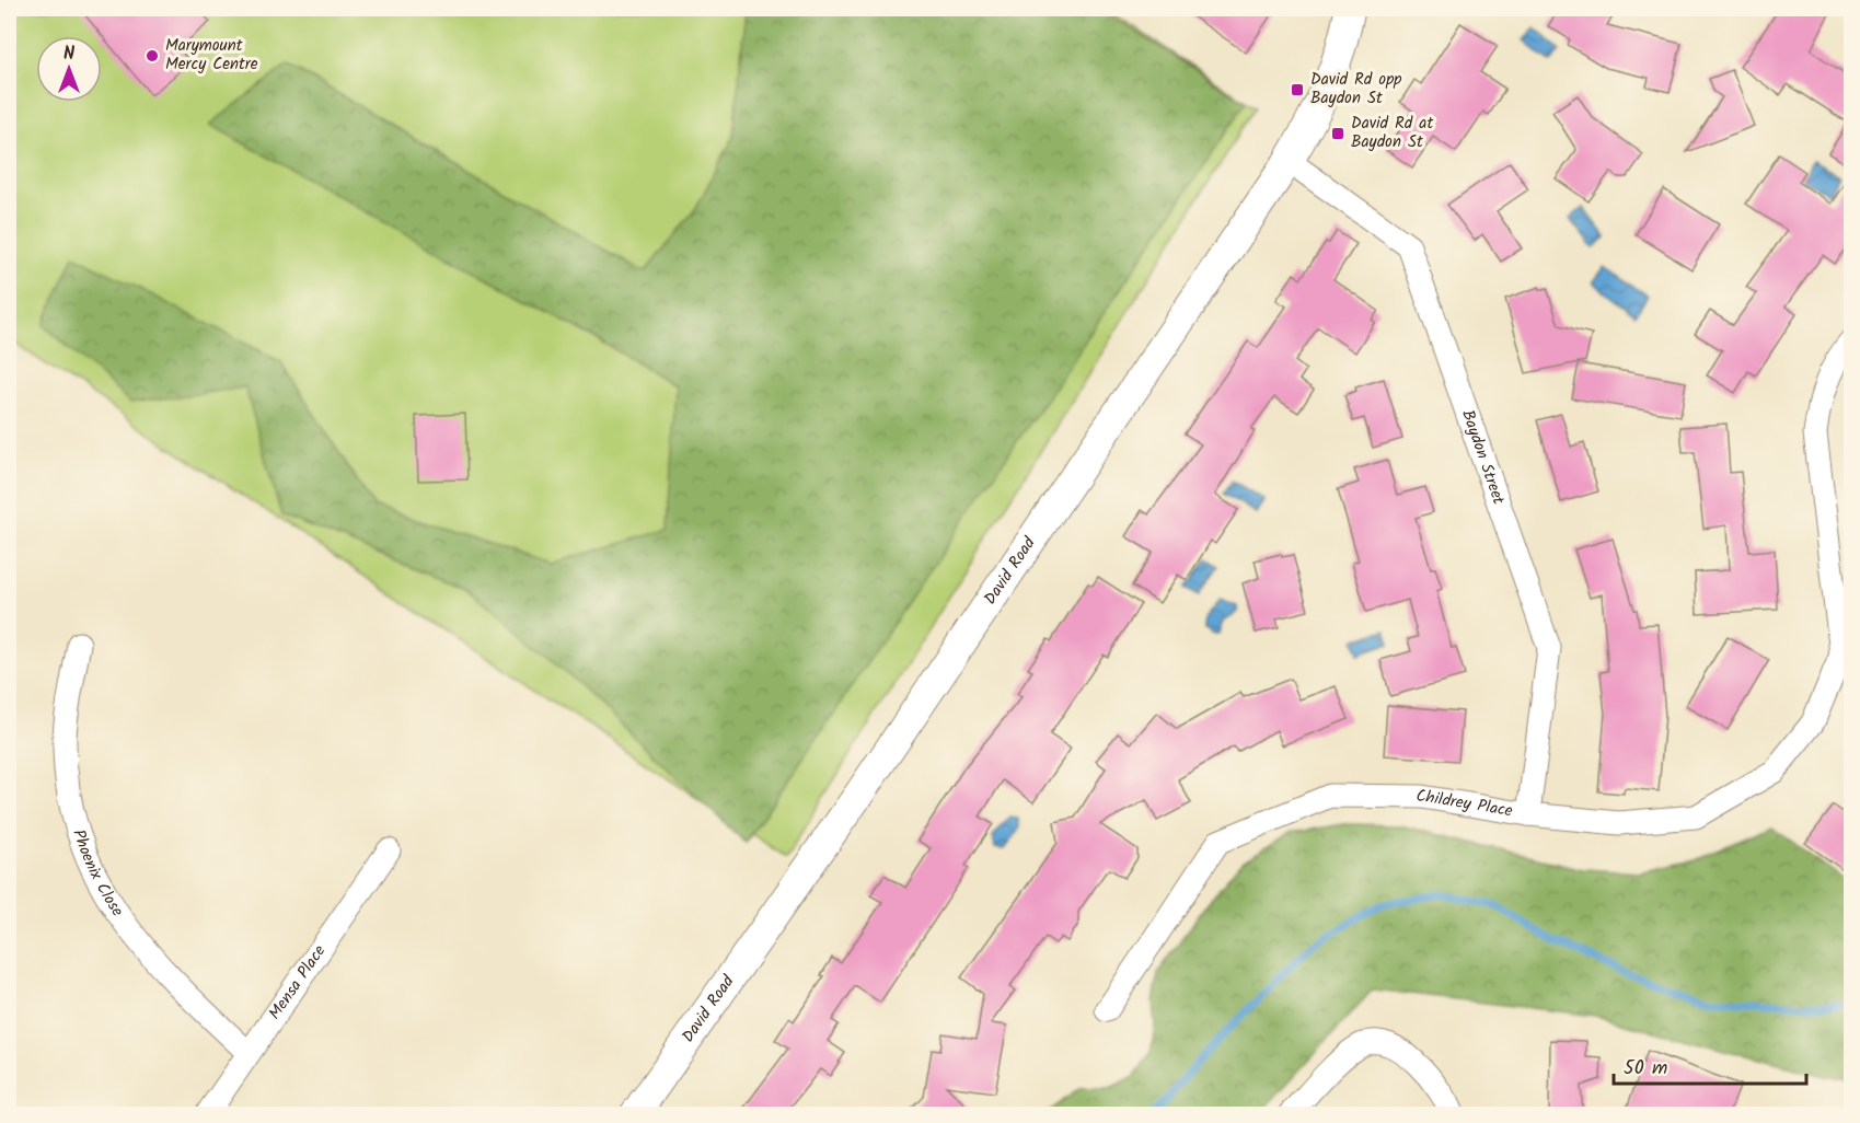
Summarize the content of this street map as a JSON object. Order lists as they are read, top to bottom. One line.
{"streets":{"street":["Baydon Street","David Road","Childrey Place","Phoenix Close","Mensa Place"]},"crossings":[["Baydon Street","David Road"],["Baydon Street","Childrey Place"],["Phoenix Close","Mensa Place"]],"places":{"other":["Marymount Mercy Centre"],"transit":["David Rd opp Baydon St","David Rd at Baydon St"]},"scale_bar":"50 m","north":"top"}
